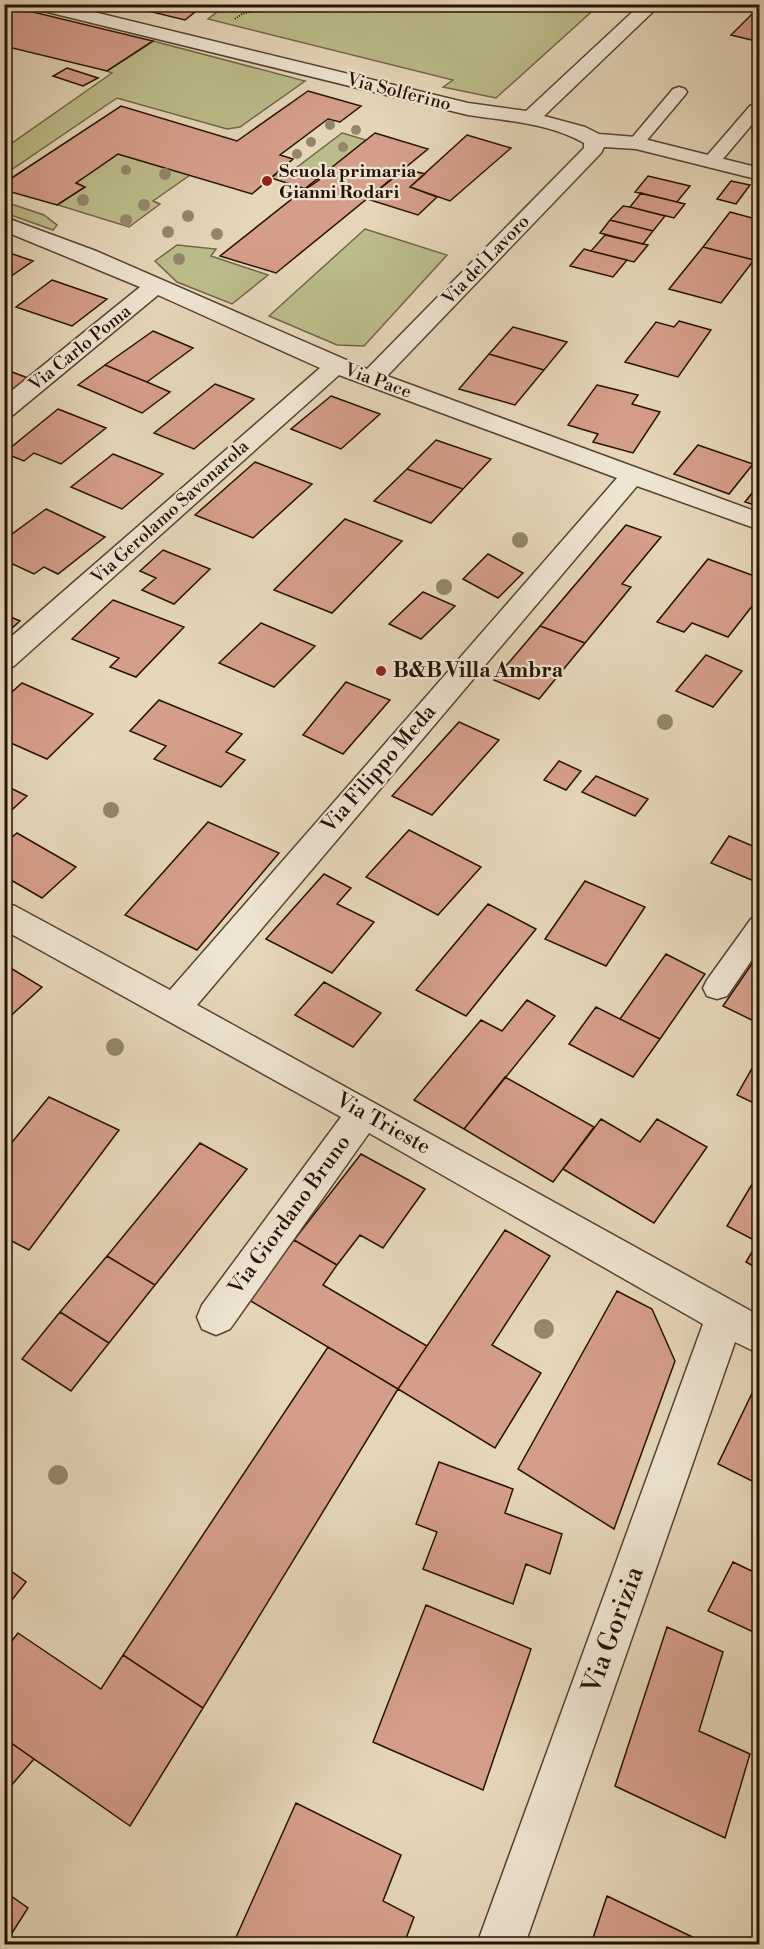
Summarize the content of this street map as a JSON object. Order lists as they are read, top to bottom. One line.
{"streets":{"street":["Via Solferino","Via del Lavoro","Via Carlo Poma","Via Pace","Via Gerolamo Savonarola","Via Filippo Meda","Via Trieste","Via Giordano Bruno","Via Gorizia"]},"crossings":[["Via Solferino","Via del Lavoro"],["Via del Lavoro","Via Pace"],["Via Carlo Poma","Via Pace"],["Via Pace","Via Gerolamo Savonarola"],["Via Pace","Via Filippo Meda"],["Via Filippo Meda","Via Trieste"],["Via Trieste","Via Giordano Bruno"],["Via Trieste","Via Gorizia"]],"places":["Scuola primaria Gianni Rodari","B&B Villa Ambra"]}
